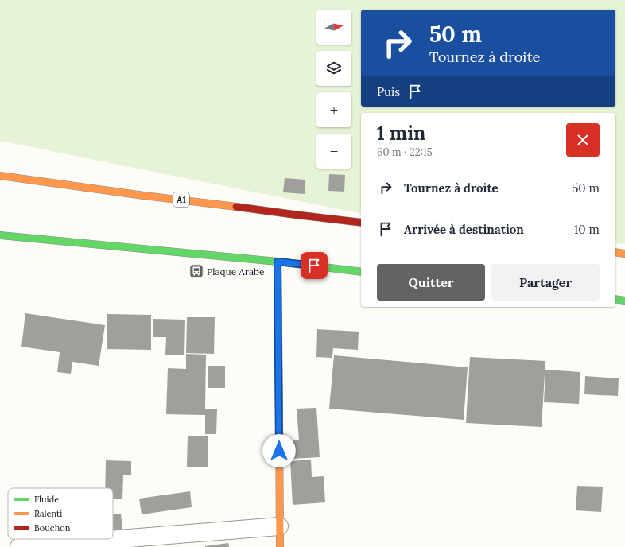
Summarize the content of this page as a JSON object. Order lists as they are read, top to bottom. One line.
{"streets":{"main road":["A1"]},"places":{"bus stop":["Plaque Arabe"]},"legend":["Fluide","Ralenti","Bouchon"],"north":"right","page":{"map_buttons":["+","−"],"turn":["50 m","Tournez à droite"],"then":"Puis","heading":["1 min","60 m · 22:15"],"list":[{"name":"Tournez à droite","value":"50 m"},{"name":"Arrivée à destination","value":"10 m"}],"buttons":["Quitter","Partager"]}}
